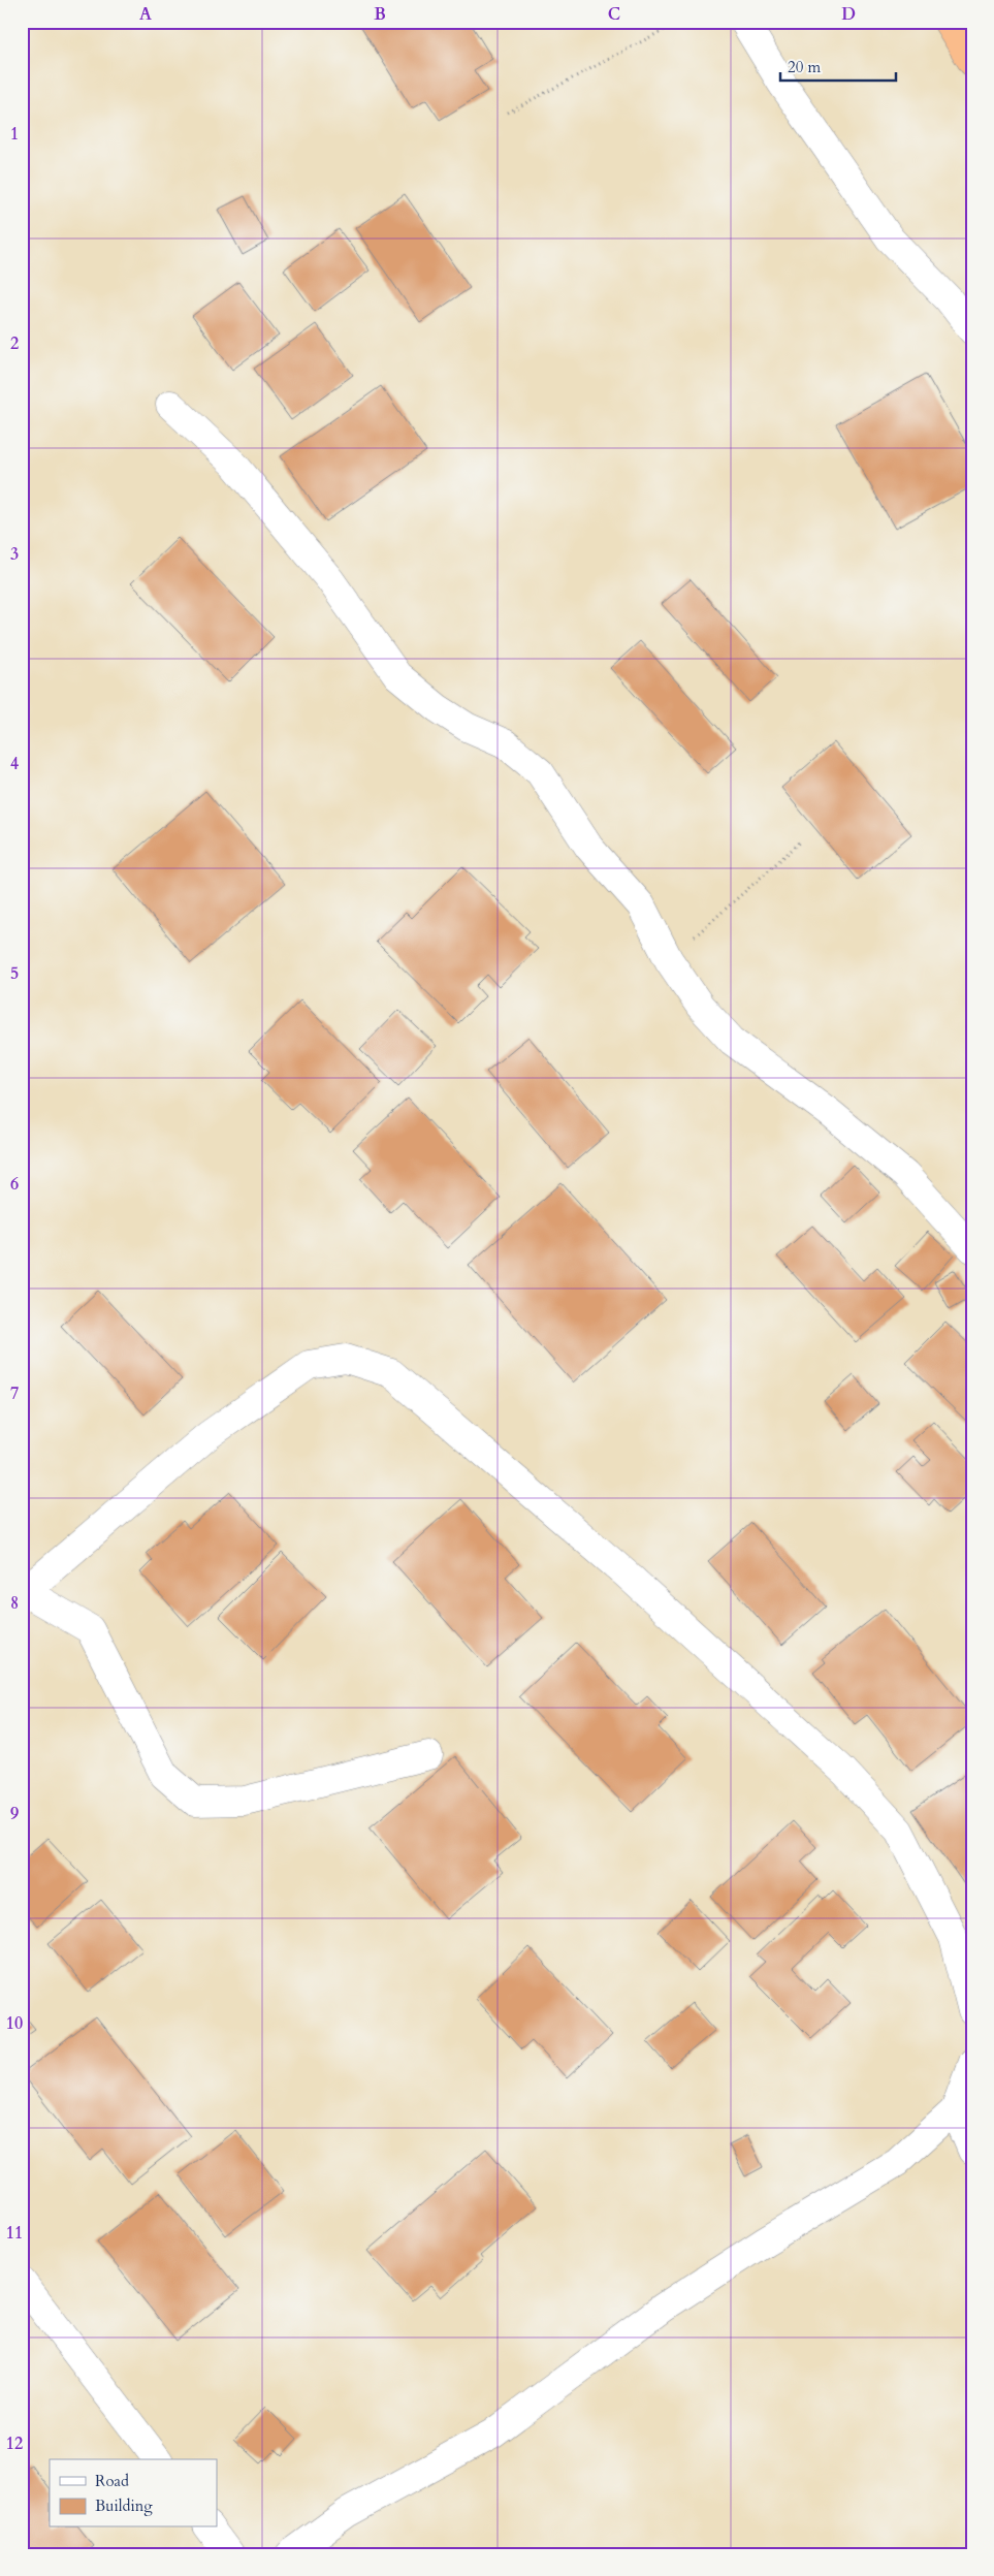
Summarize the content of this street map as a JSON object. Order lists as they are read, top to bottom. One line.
{"legend":["Road","Building"],"scale_bar":"20 m","grid":{"columns":["A","B","C","D"],"rows":["1","2","3","4","5","6","7","8","9","10","11","12"]}}
